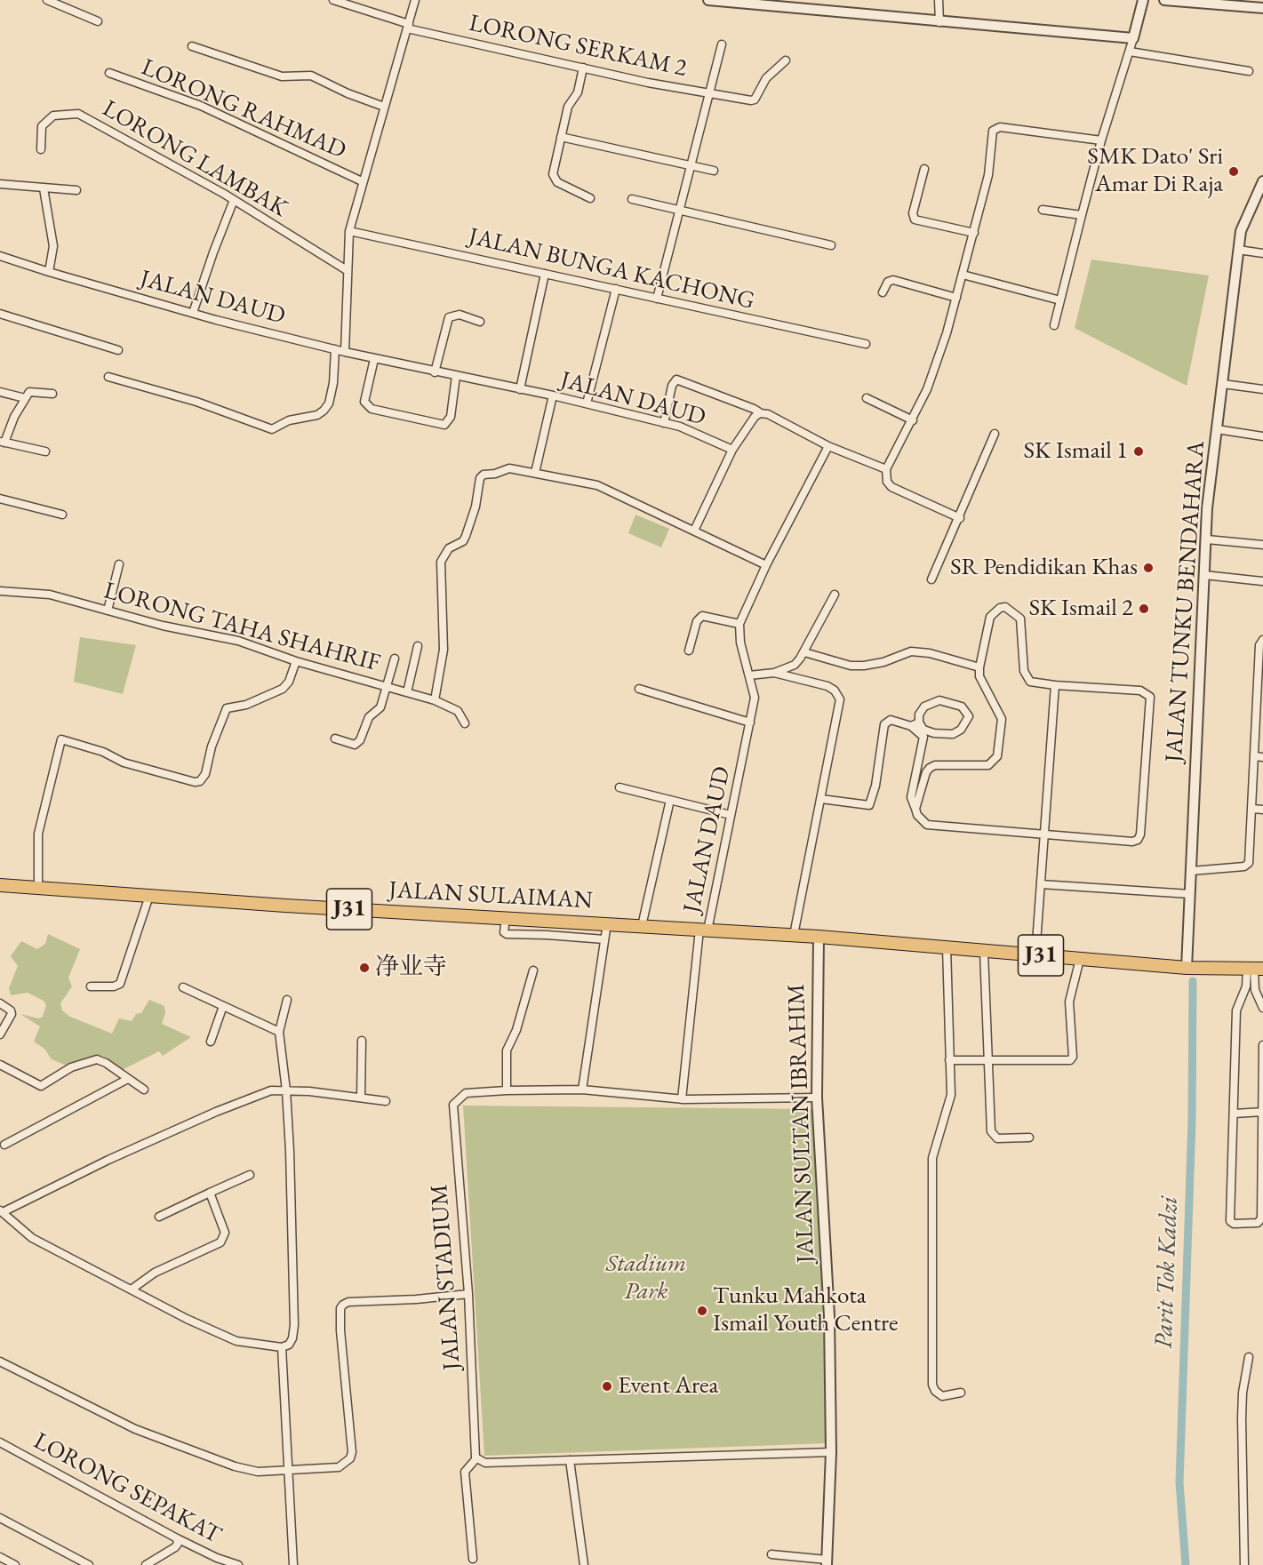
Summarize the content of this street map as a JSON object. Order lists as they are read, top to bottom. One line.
{"streets":{"main road":["JALAN SULAIMAN","J31"],"street":["LORONG SERKAM 2","LORONG RAHMAD","LORONG LAMBAK","JALAN BUNGA KACHONG","JALAN DAUD","JALAN TUNKU BENDAHARA","LORONG TAHA SHAHRIF","JALAN SULTAN IBRAHIM","JALAN STADIUM","LORONG SEPAKAT"]},"crossings":[["JALAN DAUD","JALAN SULAIMAN"],["JALAN DAUD","JALAN STADIUM"],["JALAN TUNKU BENDAHARA","J31"],["JALAN SULAIMAN","J31"],["JALAN SULAIMAN","JALAN SULTAN IBRAHIM"],["J31","JALAN SULTAN IBRAHIM"],["JALAN SULTAN IBRAHIM","JALAN STADIUM"]],"water":["Parit Tok Kadzi"],"parks":["Stadium Park"],"places":["SMK Dato' Sri Amar Di Raja","SK Ismail 1","SR Pendidikan Khas","SK Ismail 2","净业寺","Tunku Mahkota Ismail Youth Centre","Event Area"]}
